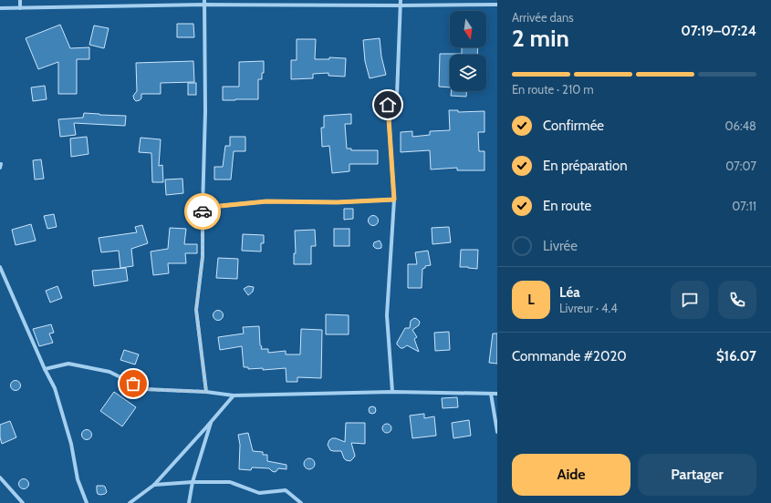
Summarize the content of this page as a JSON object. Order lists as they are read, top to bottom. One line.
{"north":"bottom","page":{"heading":["2 min","Arrivée dans","07:19–07:24"],"panel":["Léa","Livreur · 4.4","Commande #2020","$16.07"],"bar":"En route · 210 m","list":[["Confirmée","06:48"],["En préparation","07:07"],["En route","07:11"],"Livrée"],"round":"L","buttons":["Aide","Partager"]}}
